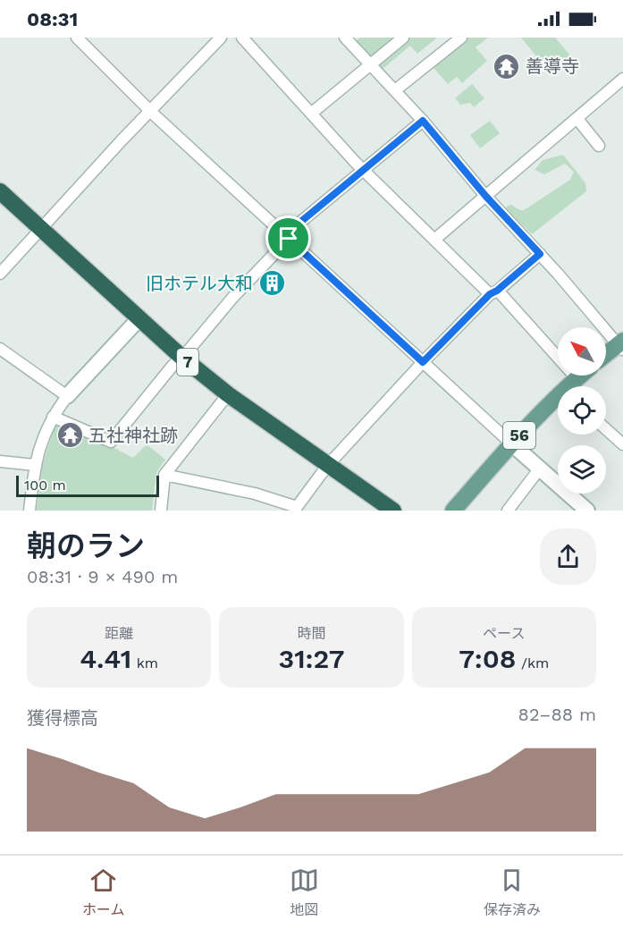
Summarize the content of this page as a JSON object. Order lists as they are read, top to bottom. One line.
{"streets":{"highway":["7"],"main road":["56"]},"places":{"temple":["善導寺","五社神社跡"],"building":["旧ホテル大和"]},"scale_bar":"100 m","north":"top left","page":{"status":"08:31","scale":"100 m","heading":["朝のラン","08:31 · 9 × 490 m"],"stats":[["距離","4.41 km"],["時間","31:27"],["ペース","7:08 /km"]],"chart":["獲得標高","82–88 m"],"tabs":["ホーム","地図","保存済み"]}}
